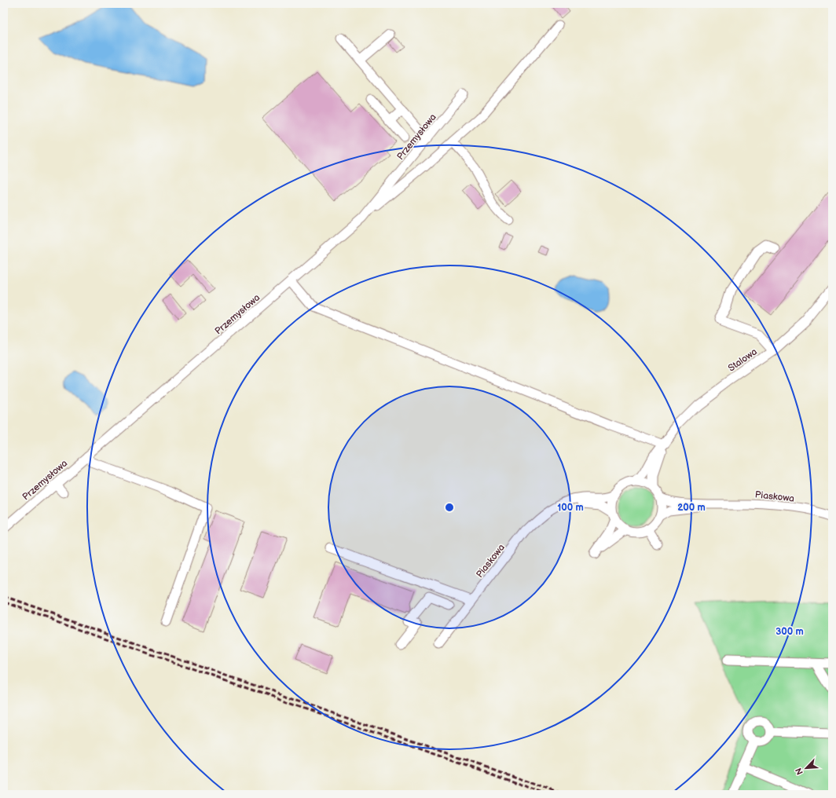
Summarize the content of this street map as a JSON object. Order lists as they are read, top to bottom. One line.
{"streets":{"street":["Przemysłowa","Stalowa","Piaskowa"]},"crossings":[["Stalowa","Piaskowa"]],"north":"bottom left","rings":["100 m","200 m","300 m"]}
